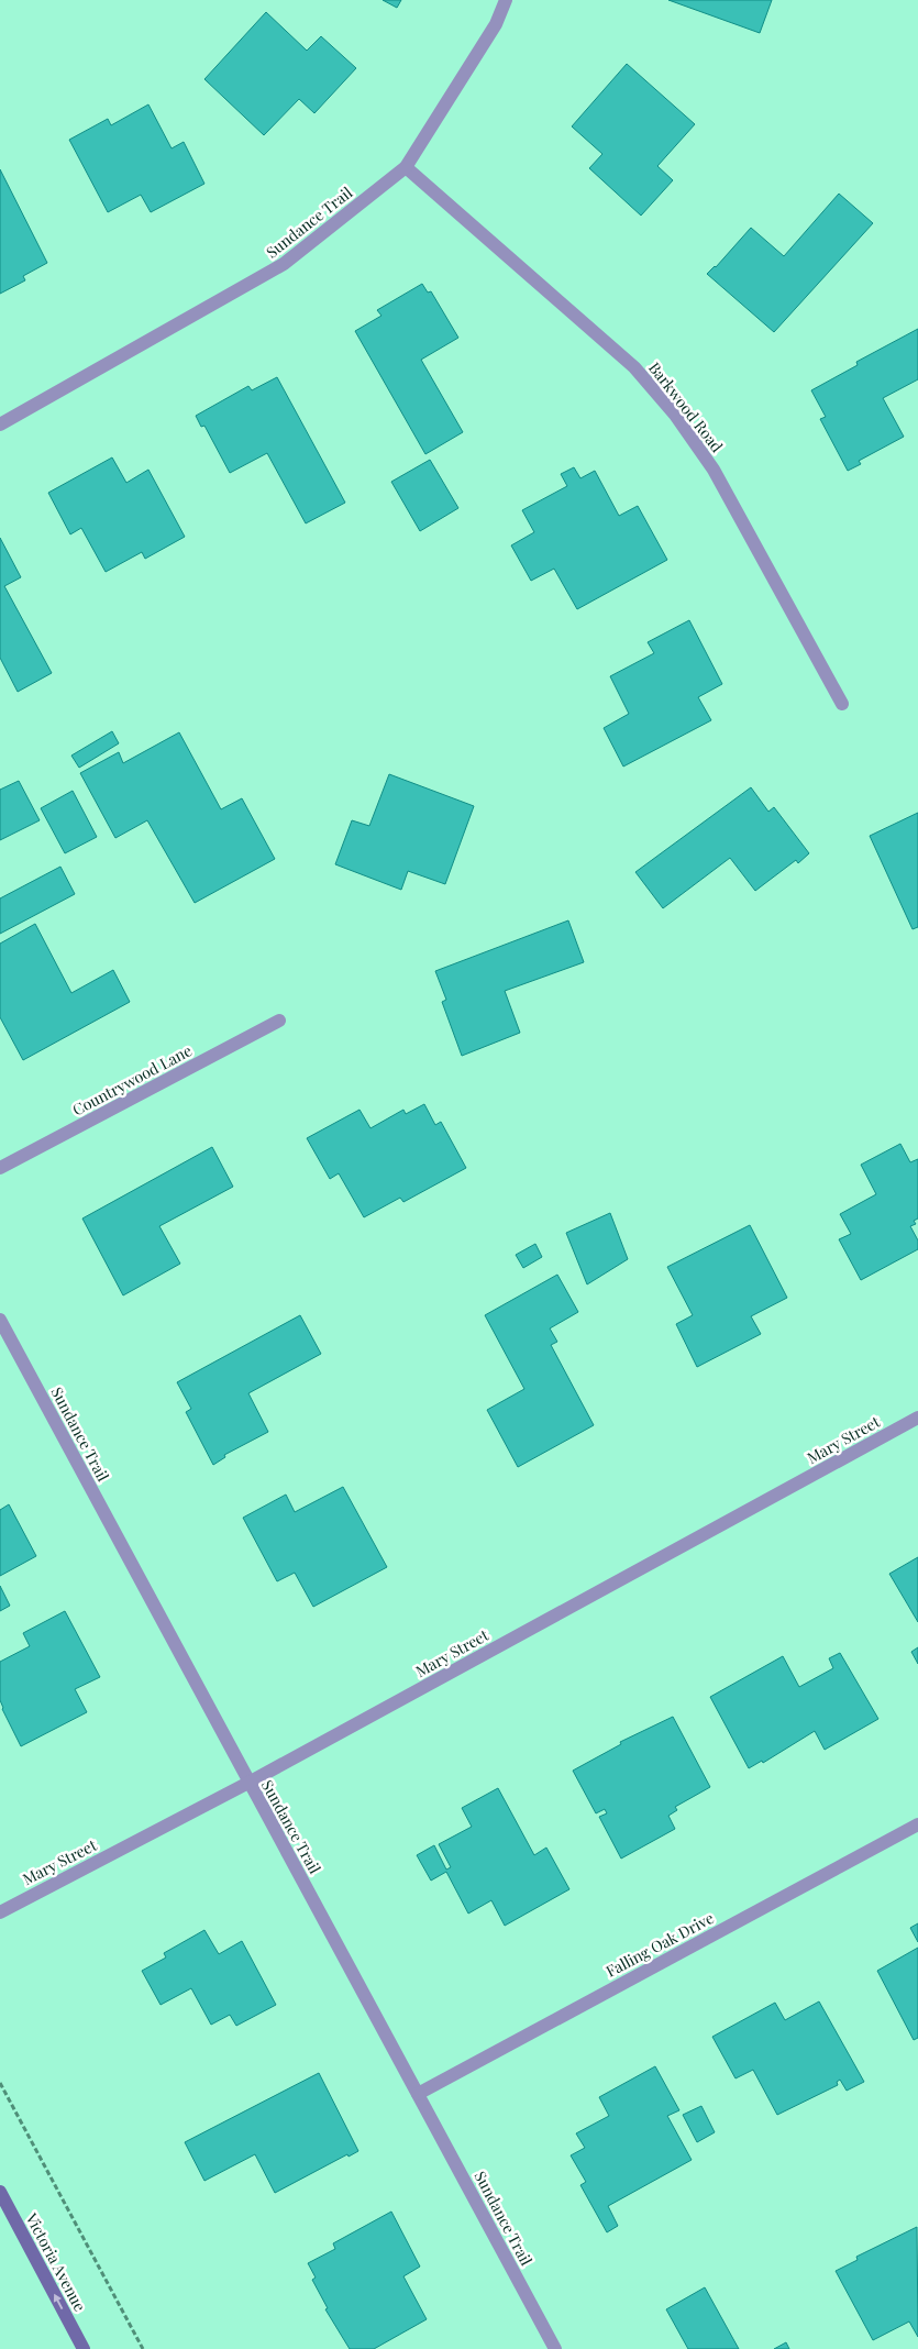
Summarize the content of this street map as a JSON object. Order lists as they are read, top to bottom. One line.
{"streets":{"main road":["Victoria Avenue"],"street":["Sundance Trail","Barkwood Road","Countrywood Lane","Mary Street","Falling Oak Drive"]},"crossings":[["Sundance Trail","Barkwood Road"],["Sundance Trail","Mary Street"],["Sundance Trail","Falling Oak Drive"]],"one_way":["Victoria Avenue"]}
